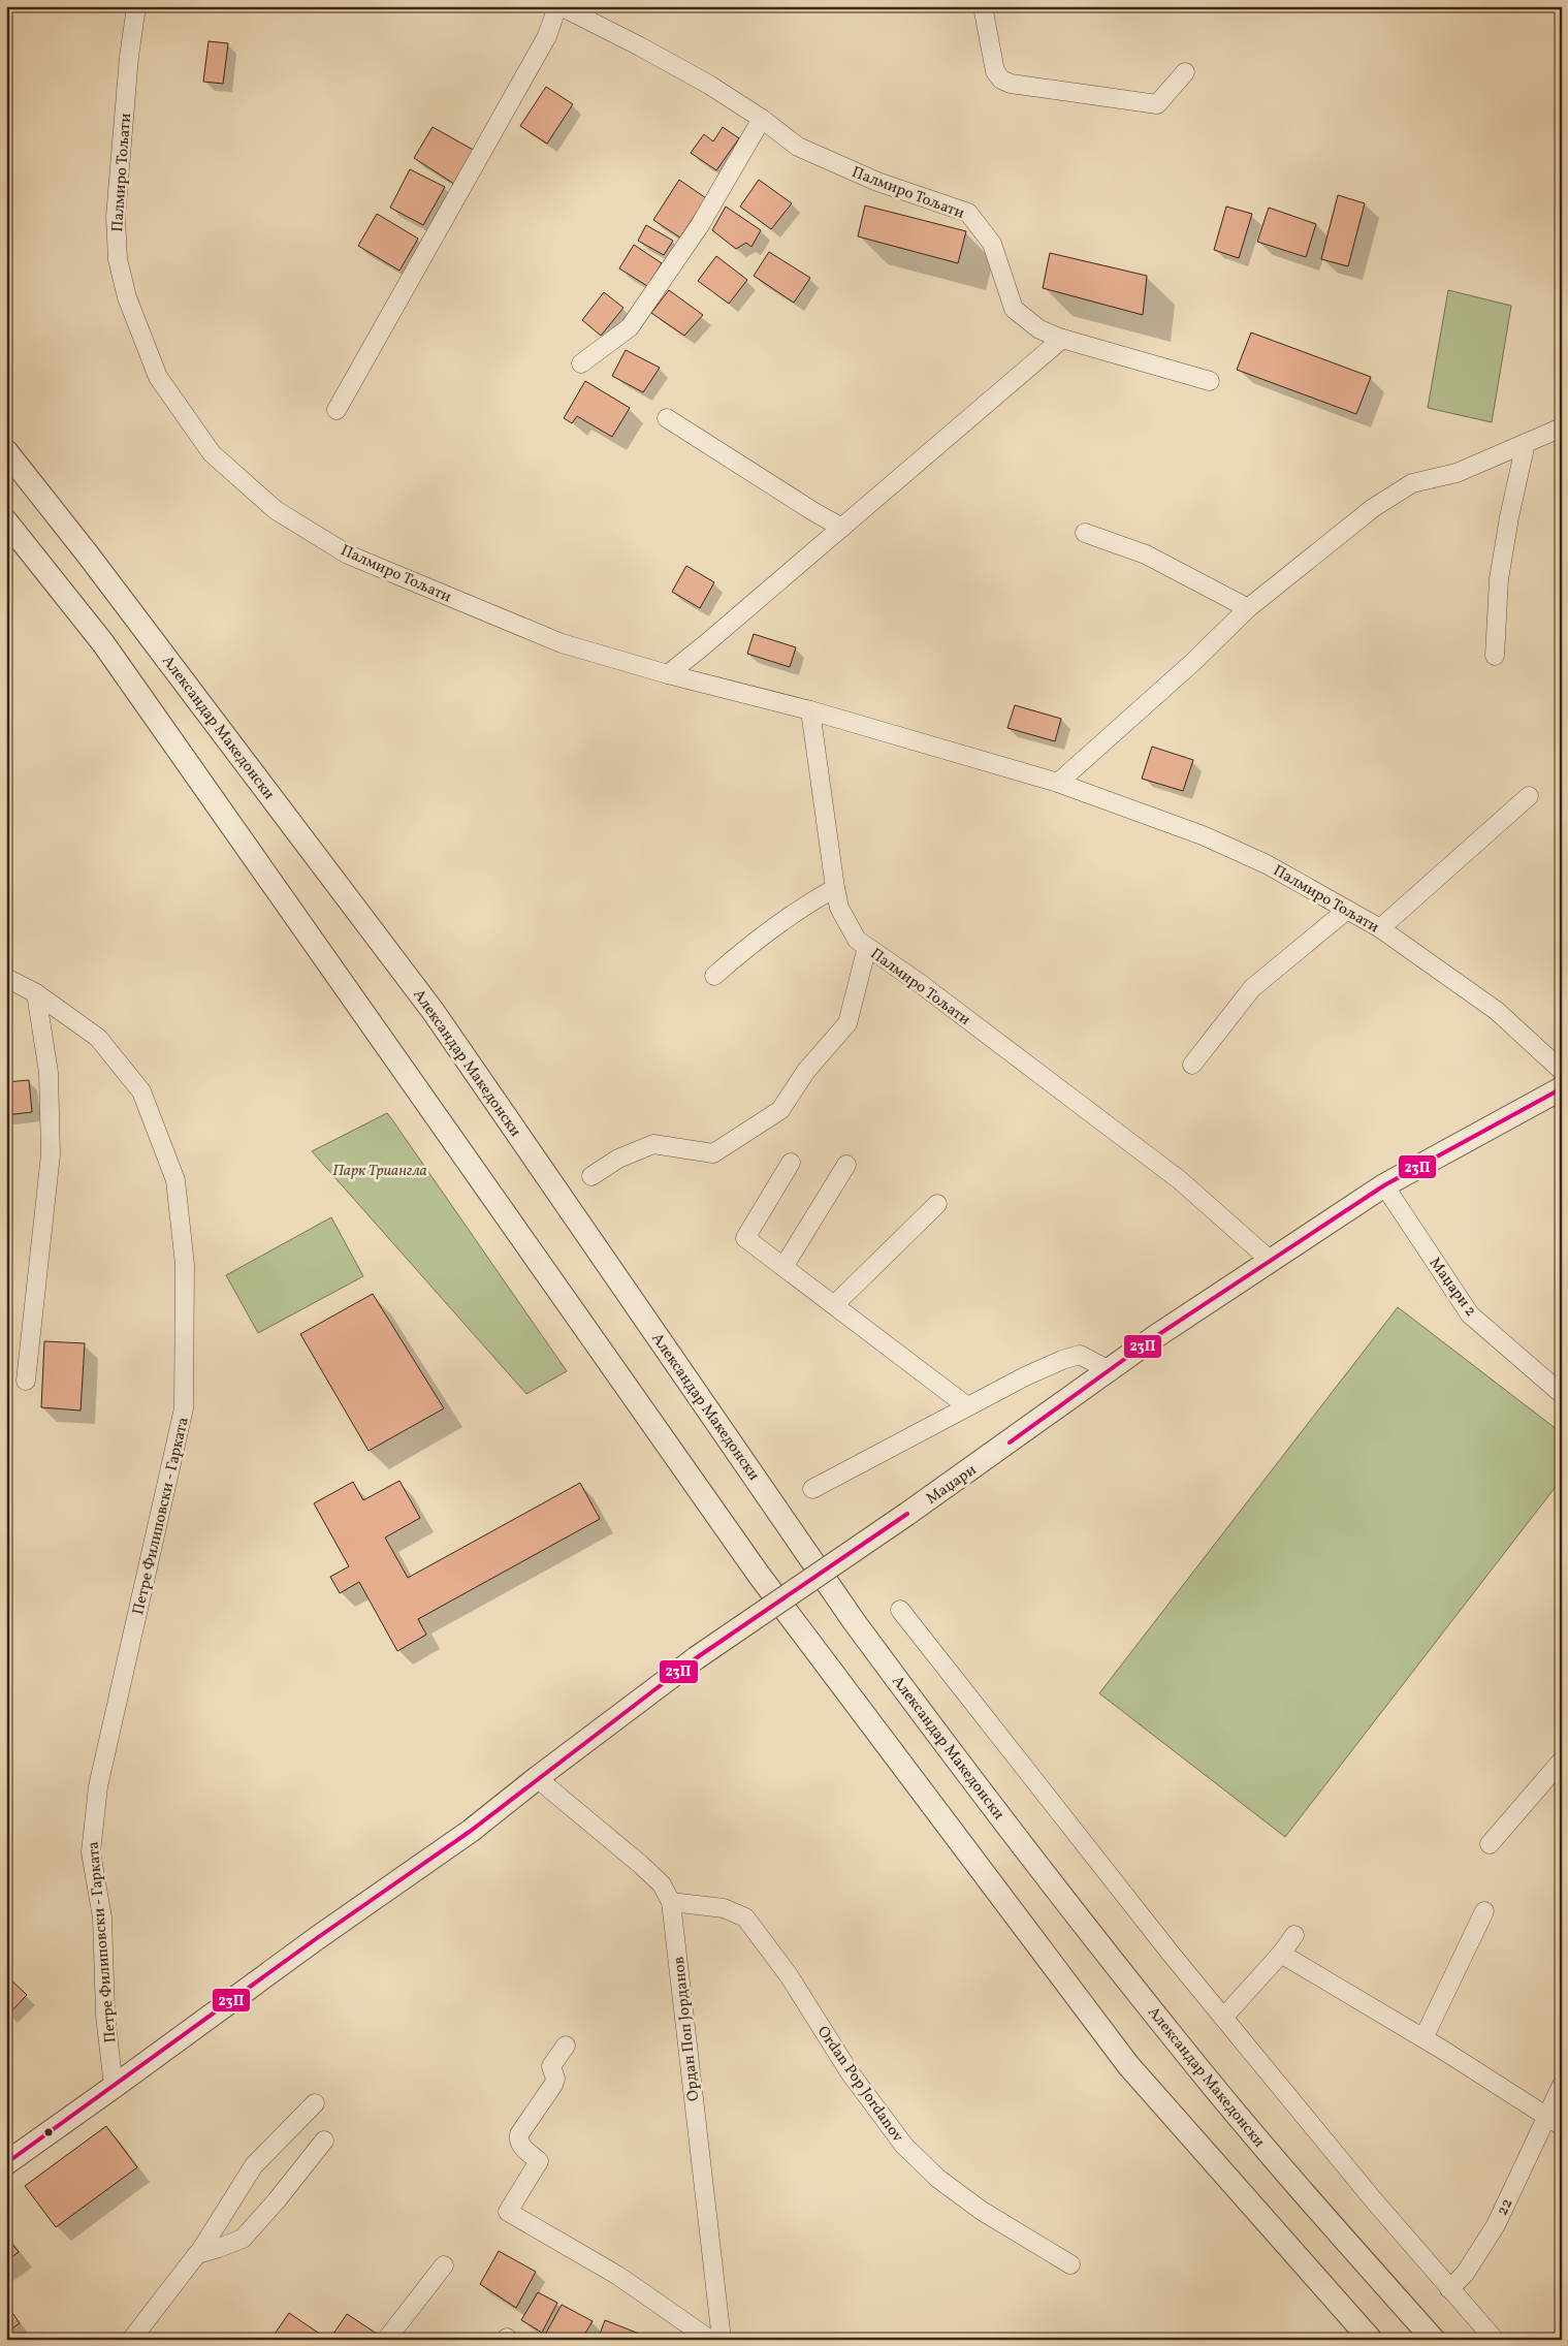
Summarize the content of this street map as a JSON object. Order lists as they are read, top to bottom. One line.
{"streets":{"street":["Палмиро Тољати","Александар Македонски","Маџари 2","Маџари","Петре Филиповски - Гарката","Ордан Поп Јорданов","Ordan Pop Jordanov","22"]},"crossings":[["Палмиро Тољати","Маџари"],["Маџари 2","Маџари"],["Маџари","Петре Филиповски - Гарката"],["Маџари","Ордан Поп Јорданов"],["Ордан Поп Јорданов","Ordan Pop Jordanov"]],"parks":["Парк Триангла"],"lines":["transit line 23П"]}
